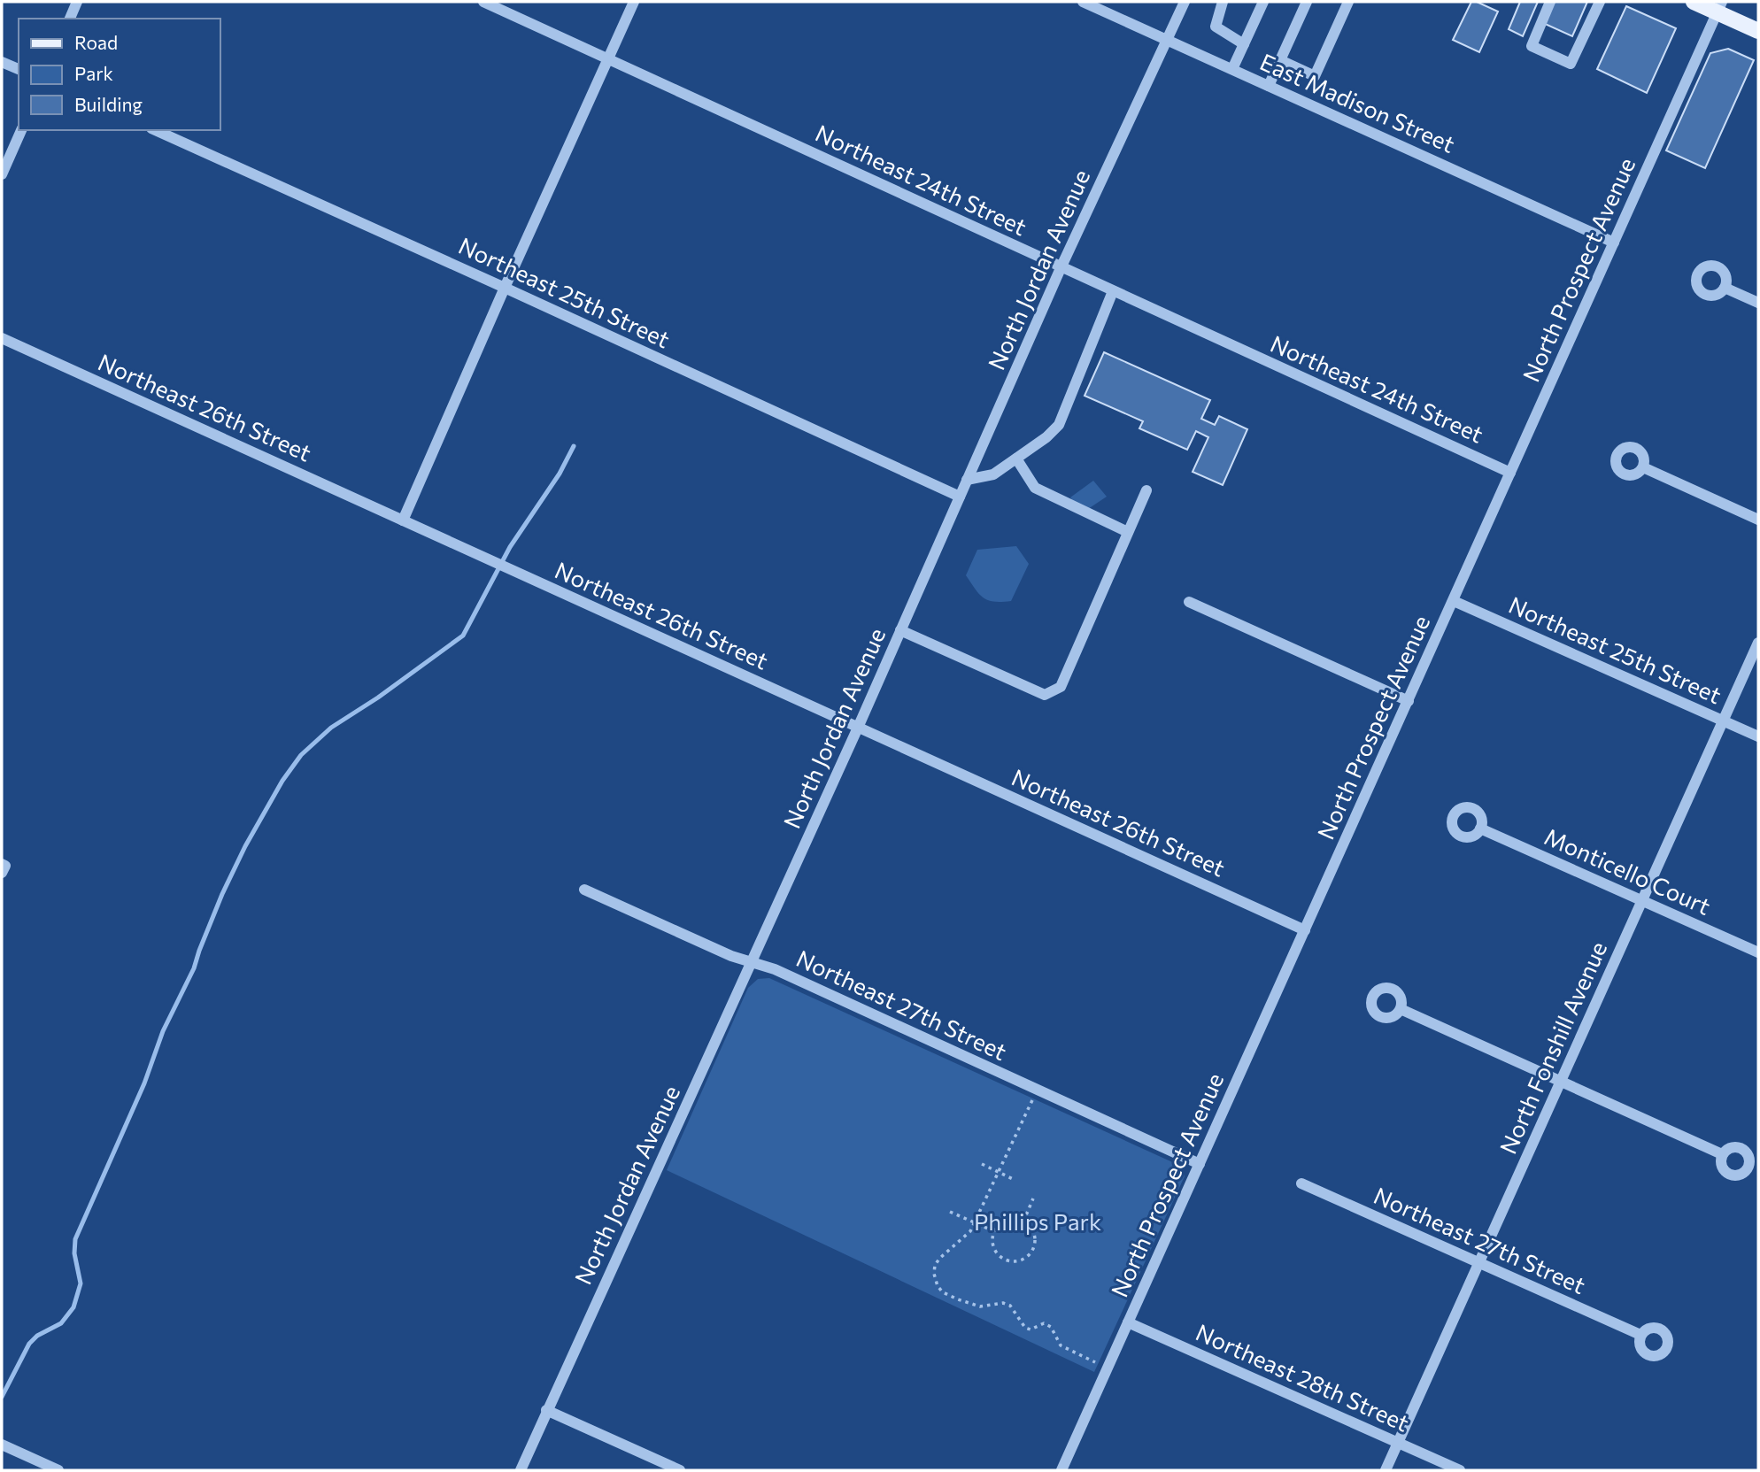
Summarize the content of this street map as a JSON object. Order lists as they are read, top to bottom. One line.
{"streets":{"street":["East Madison Street","Northeast 24th Street","North Jordan Avenue","North Prospect Avenue","Northeast 25th Street","Northeast 26th Street","Monticello Court","Northeast 27th Street","North Fonshill Avenue","Northeast 28th Street"]},"crossings":[["East Madison Street","North Jordan Avenue"],["East Madison Street","North Prospect Avenue"],["Northeast 24th Street","North Jordan Avenue"],["Northeast 24th Street","North Prospect Avenue"],["North Jordan Avenue","Northeast 25th Street"],["North Jordan Avenue","Northeast 26th Street"],["North Jordan Avenue","Northeast 27th Street"],["North Prospect Avenue","Northeast 25th Street"],["North Prospect Avenue","Northeast 26th Street"],["North Prospect Avenue","Northeast 27th Street"],["North Prospect Avenue","Northeast 28th Street"],["Northeast 25th Street","North Fonshill Avenue"],["Monticello Court","North Fonshill Avenue"],["Northeast 27th Street","North Fonshill Avenue"],["North Fonshill Avenue","Northeast 28th Street"]],"parks":["Phillips Park"],"legend":["Road","Park","Building"]}
